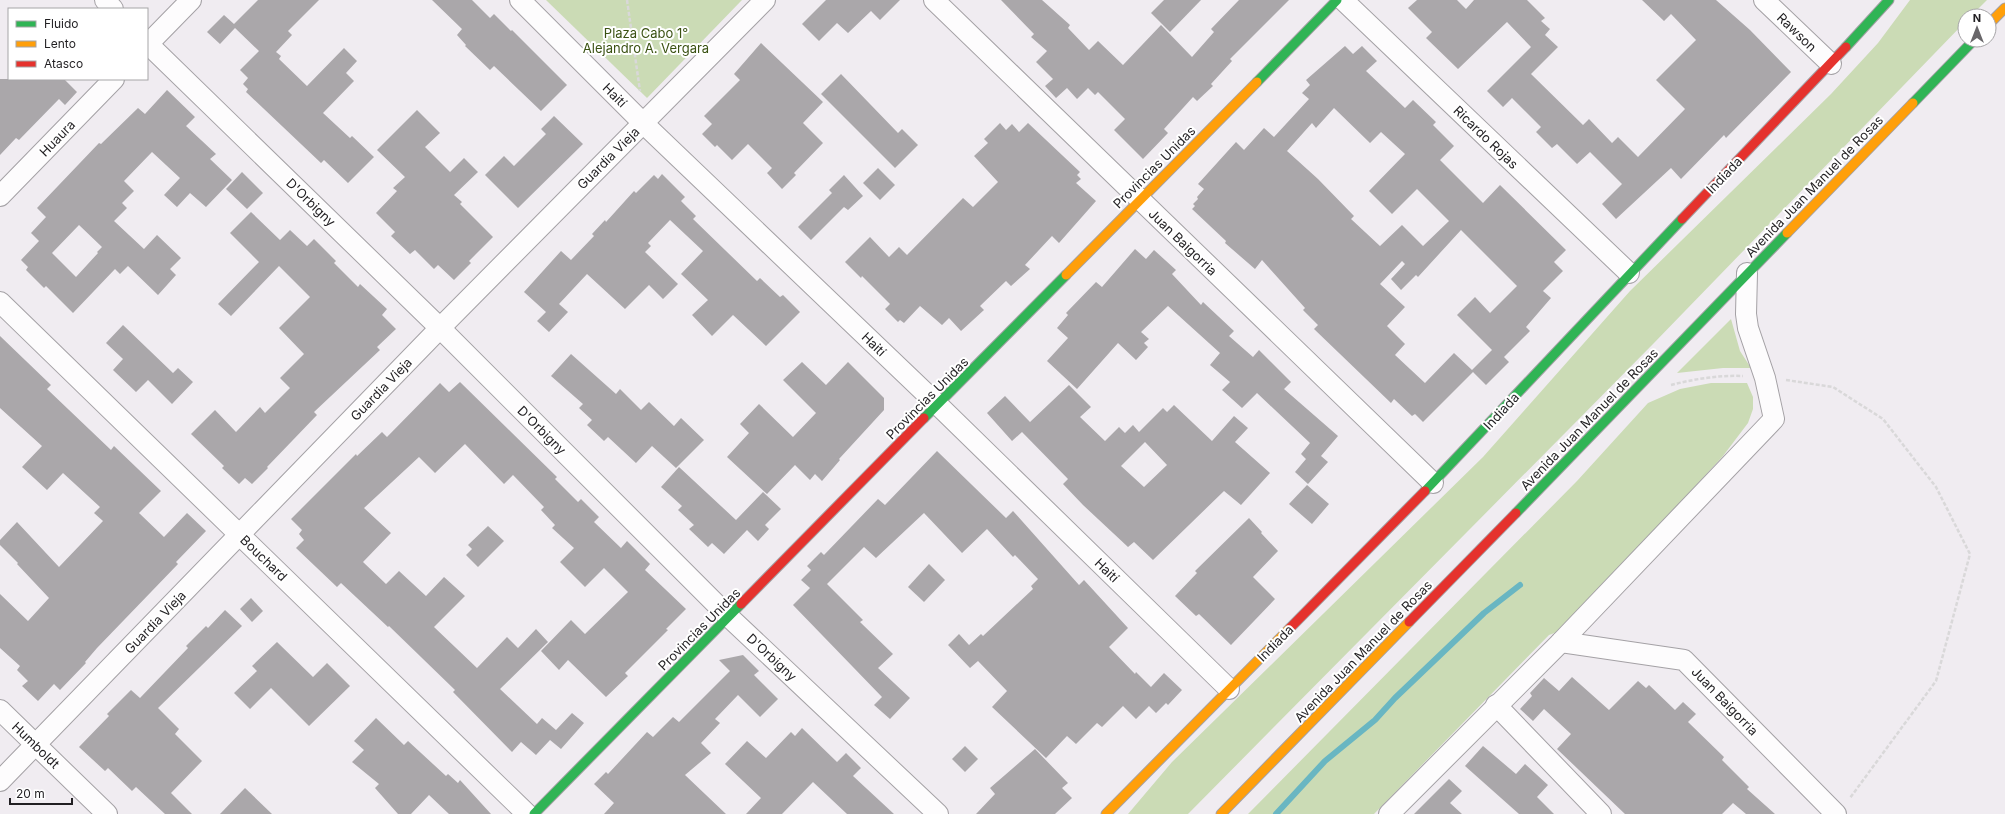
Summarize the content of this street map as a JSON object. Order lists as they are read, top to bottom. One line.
{"streets":{"street":["Rawson","Haití","Ricardo Rojas","Huaura","Guardia Vieja","Provincias Unidas","Indiada","Avenida Juan Manuel de Rosas","D'Orbigny","Juan Baigorria","Bouchard","Humboldt"]},"crossings":[["Rawson","Indiada"],["Haití","Guardia Vieja"],["Haití","Provincias Unidas"],["Haití","Indiada"],["Ricardo Rojas","Indiada"],["Guardia Vieja","D'Orbigny"],["Guardia Vieja","Bouchard"],["Guardia Vieja","Humboldt"],["Provincias Unidas","D'Orbigny"],["Provincias Unidas","Juan Baigorria"],["Indiada","Juan Baigorria"]],"parks":["Plaza Cabo 1° Alejandro A. Vergara"],"legend":["Fluido","Lento","Atasco"],"scale_bar":"20 m","north":"top"}
